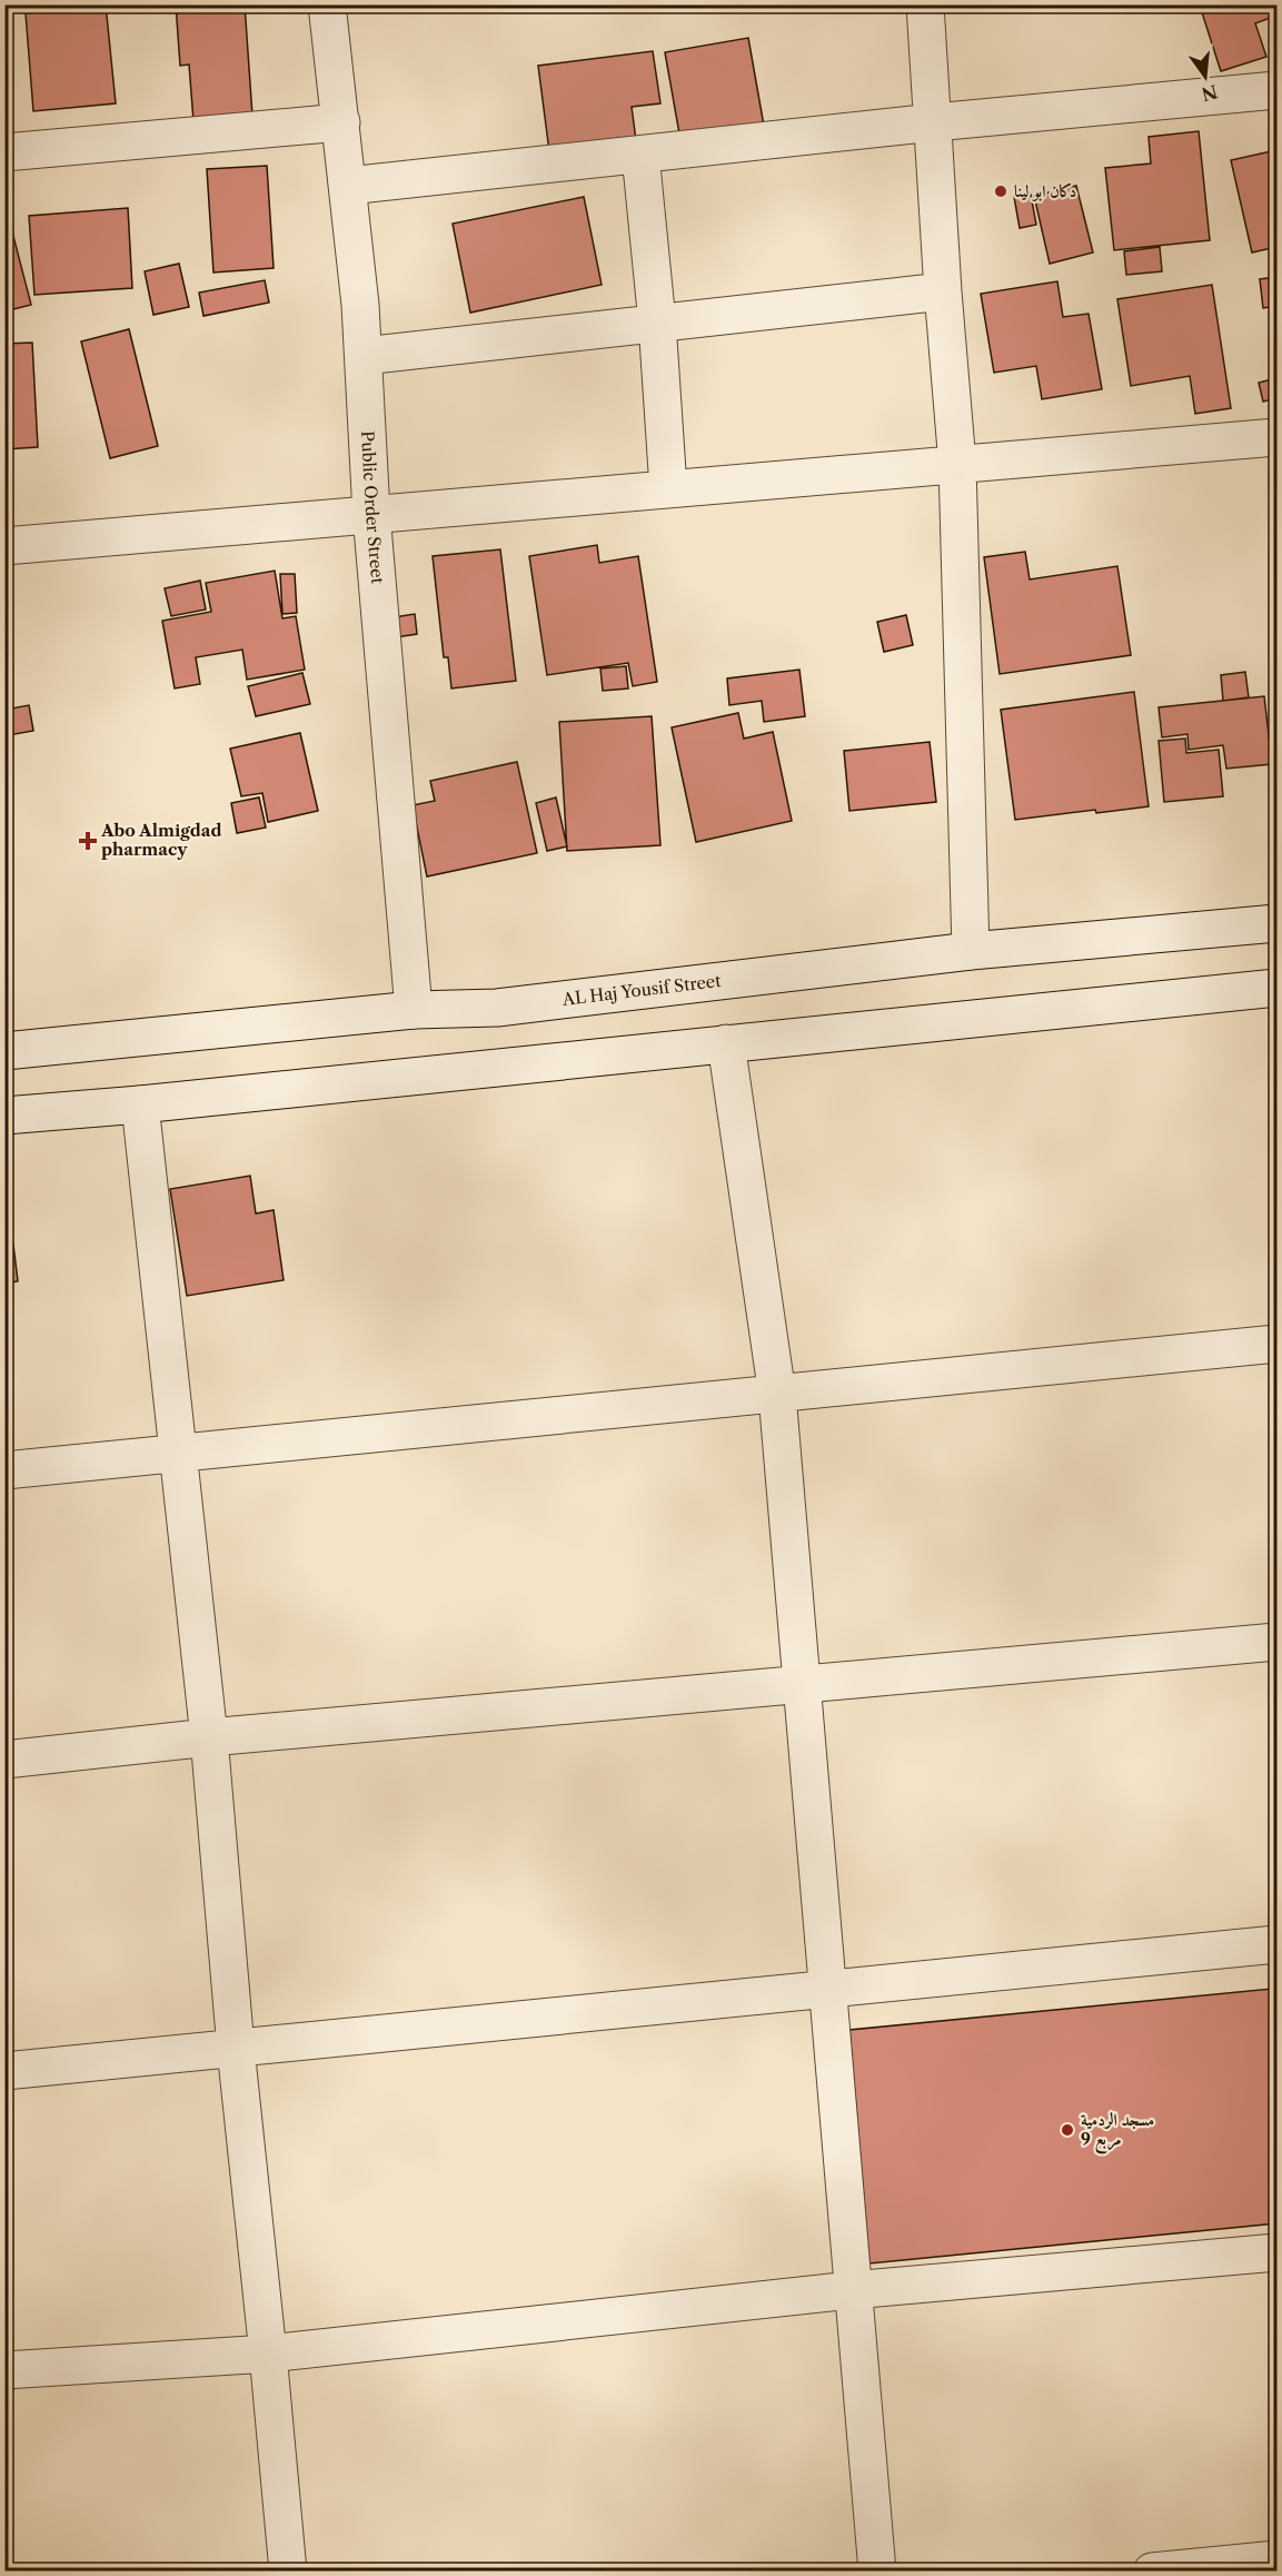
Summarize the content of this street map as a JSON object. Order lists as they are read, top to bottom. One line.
{"streets":{"street":["Public Order Street","AL Haj Yousif Street"]},"crossings":[["Public Order Street","AL Haj Yousif Street"]],"places":{"other":["دكان ابو لينا","مسجد الردمية مربع 9"],"health":["Abo Almigdad pharmacy"]},"north":"bottom"}
